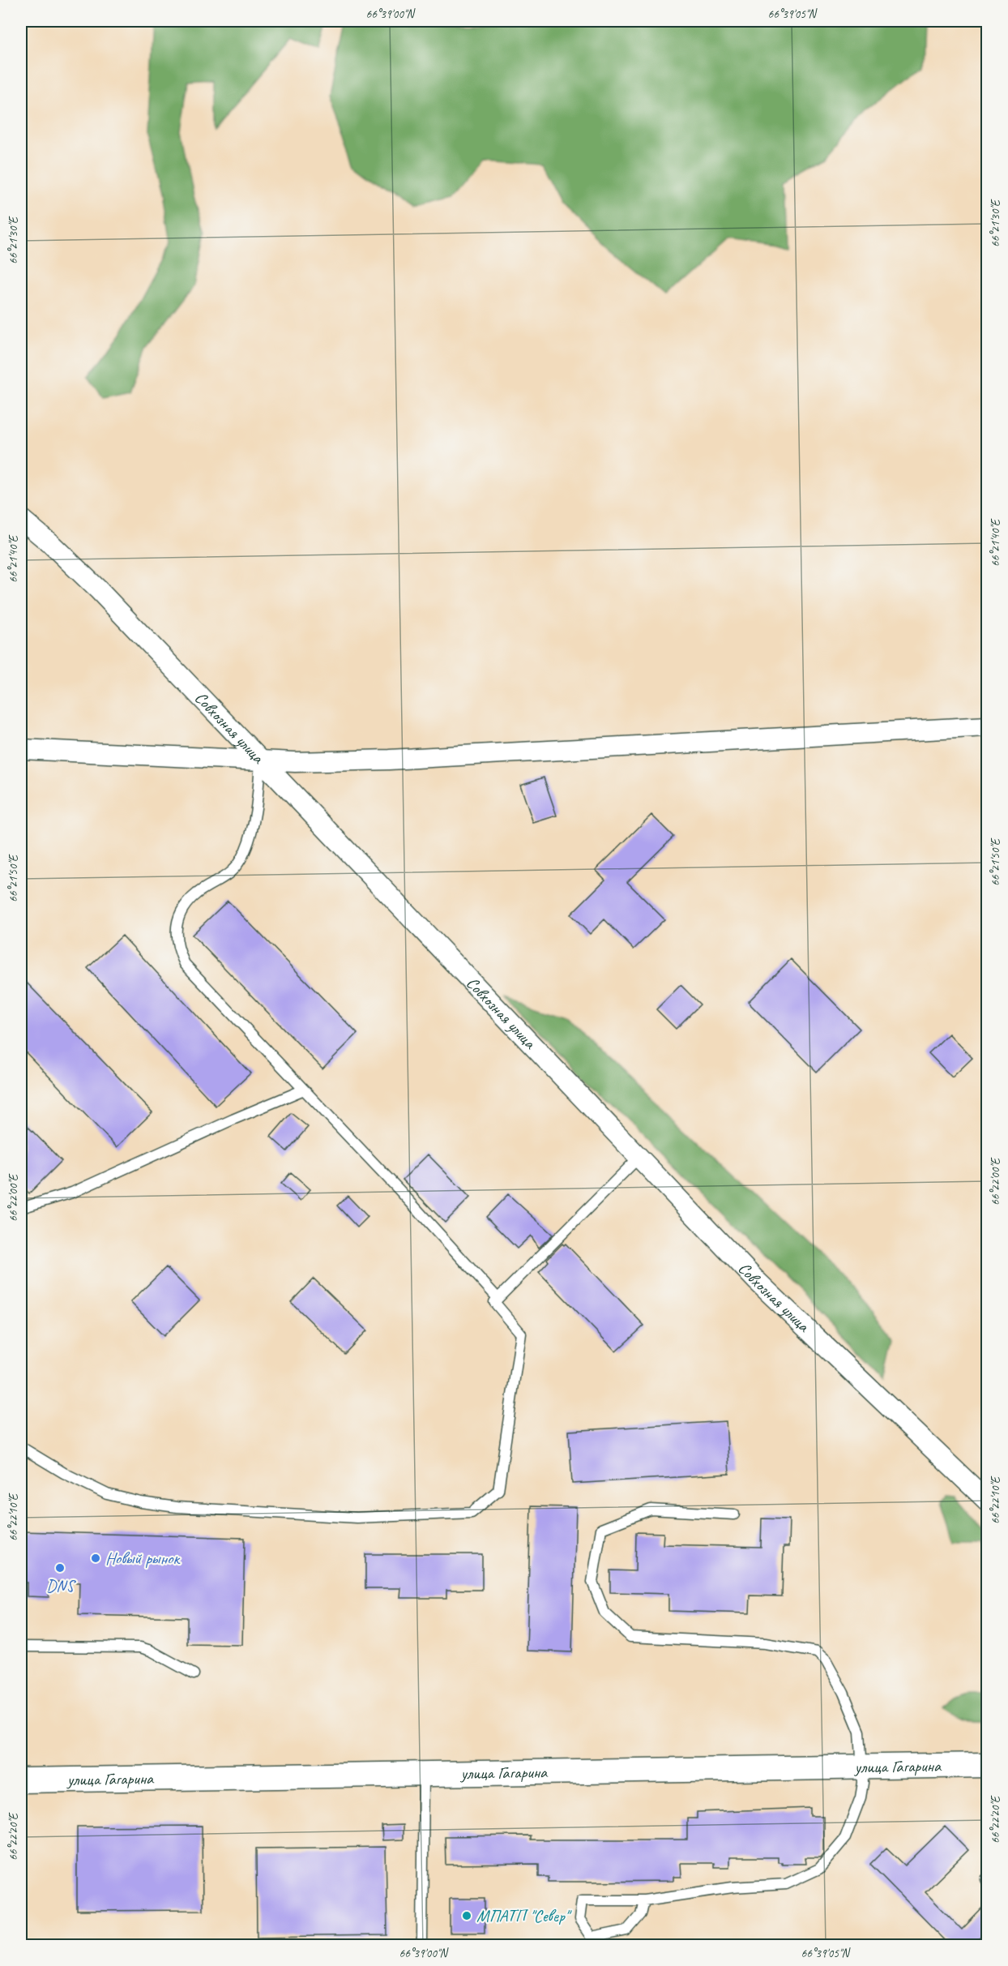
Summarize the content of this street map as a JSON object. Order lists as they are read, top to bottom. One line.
{"streets":{"street":["Совхозная улица","улица Гагарина"]},"places":["Новый рынок","DNS","МПАТП \"Север\""],"coordinates":["66°39'00\"N","66°39'05\"N","66°21'30\"E","66°21'40\"E","66°21'50\"E","66°22'00\"E","66°22'10\"E","66°22'20\"E"]}
